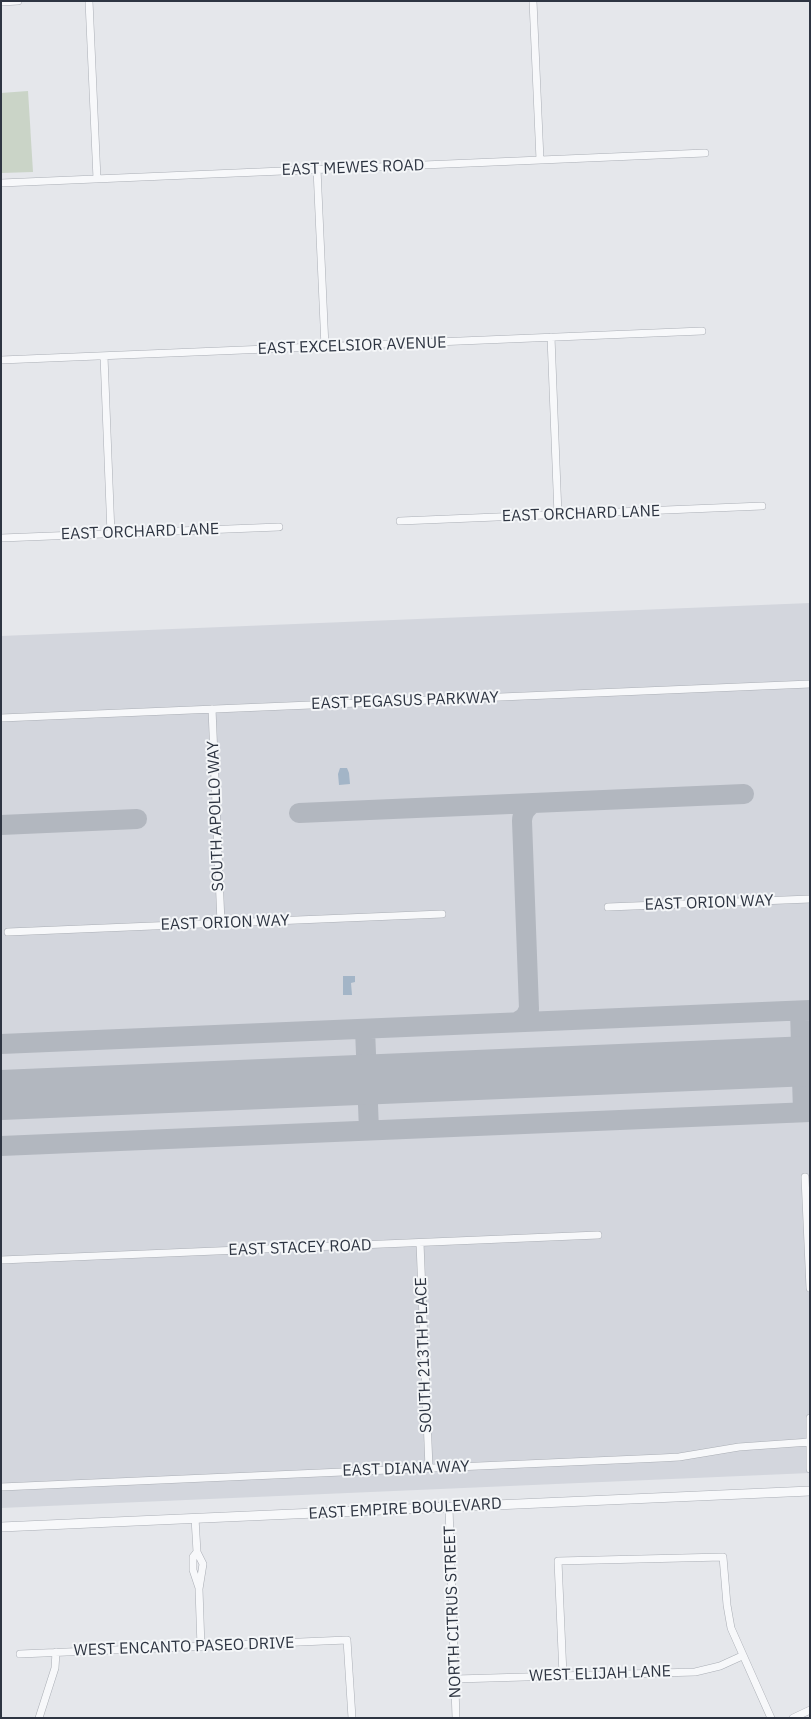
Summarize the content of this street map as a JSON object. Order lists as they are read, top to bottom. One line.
{"streets":{"street":["EAST MEWES ROAD","EAST EXCELSIOR AVENUE","EAST ORCHARD LANE","EAST PEGASUS PARKWAY","SOUTH APOLLO WAY","EAST ORION WAY","EAST STACEY ROAD","SOUTH 213TH PLACE","EAST DIANA WAY","EAST EMPIRE BOULEVARD","NORTH CITRUS STREET","WEST ENCANTO PASEO DRIVE","WEST ELIJAH LANE"]},"crossings":[["EAST PEGASUS PARKWAY","SOUTH APOLLO WAY"],["SOUTH APOLLO WAY","EAST ORION WAY"],["EAST STACEY ROAD","SOUTH 213TH PLACE"],["SOUTH 213TH PLACE","EAST DIANA WAY"],["EAST EMPIRE BOULEVARD","NORTH CITRUS STREET"],["NORTH CITRUS STREET","WEST ELIJAH LANE"]]}
